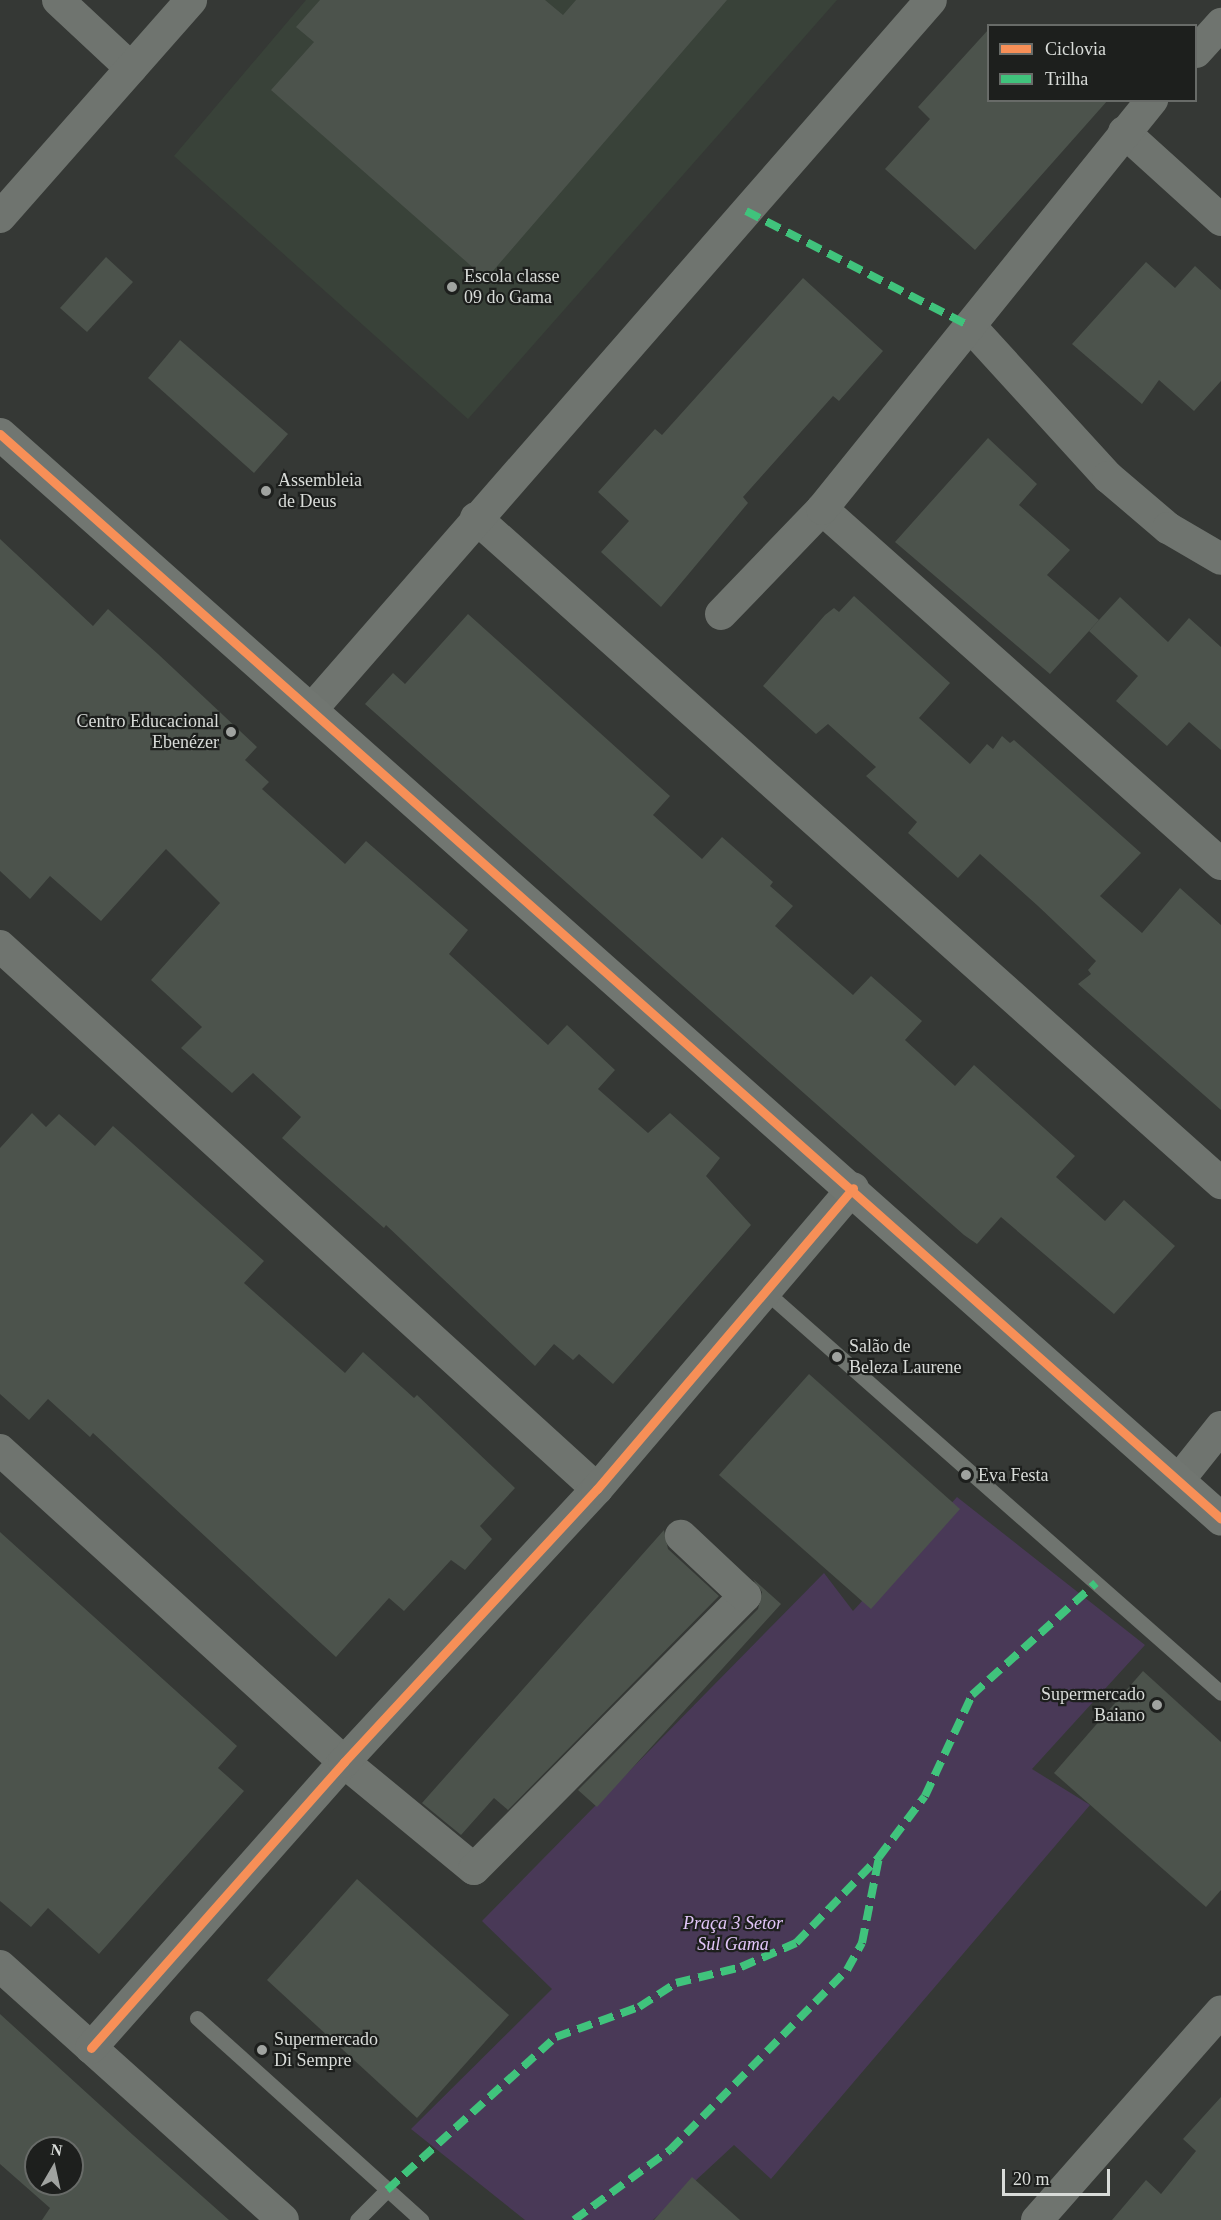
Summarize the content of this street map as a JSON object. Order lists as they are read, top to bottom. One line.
{"parks":["Praça 3 Setor Sul Gama"],"places":["Escola classe 09 do Gama","Assembleia de Deus","Centro Educacional Ebenézer","Salão de Beleza Laurene","Eva Festa","Supermercado Baiano","Supermercado Di Sempre"],"legend":["Ciclovia","Trilha"],"scale_bar":"20 m","north":"top"}
